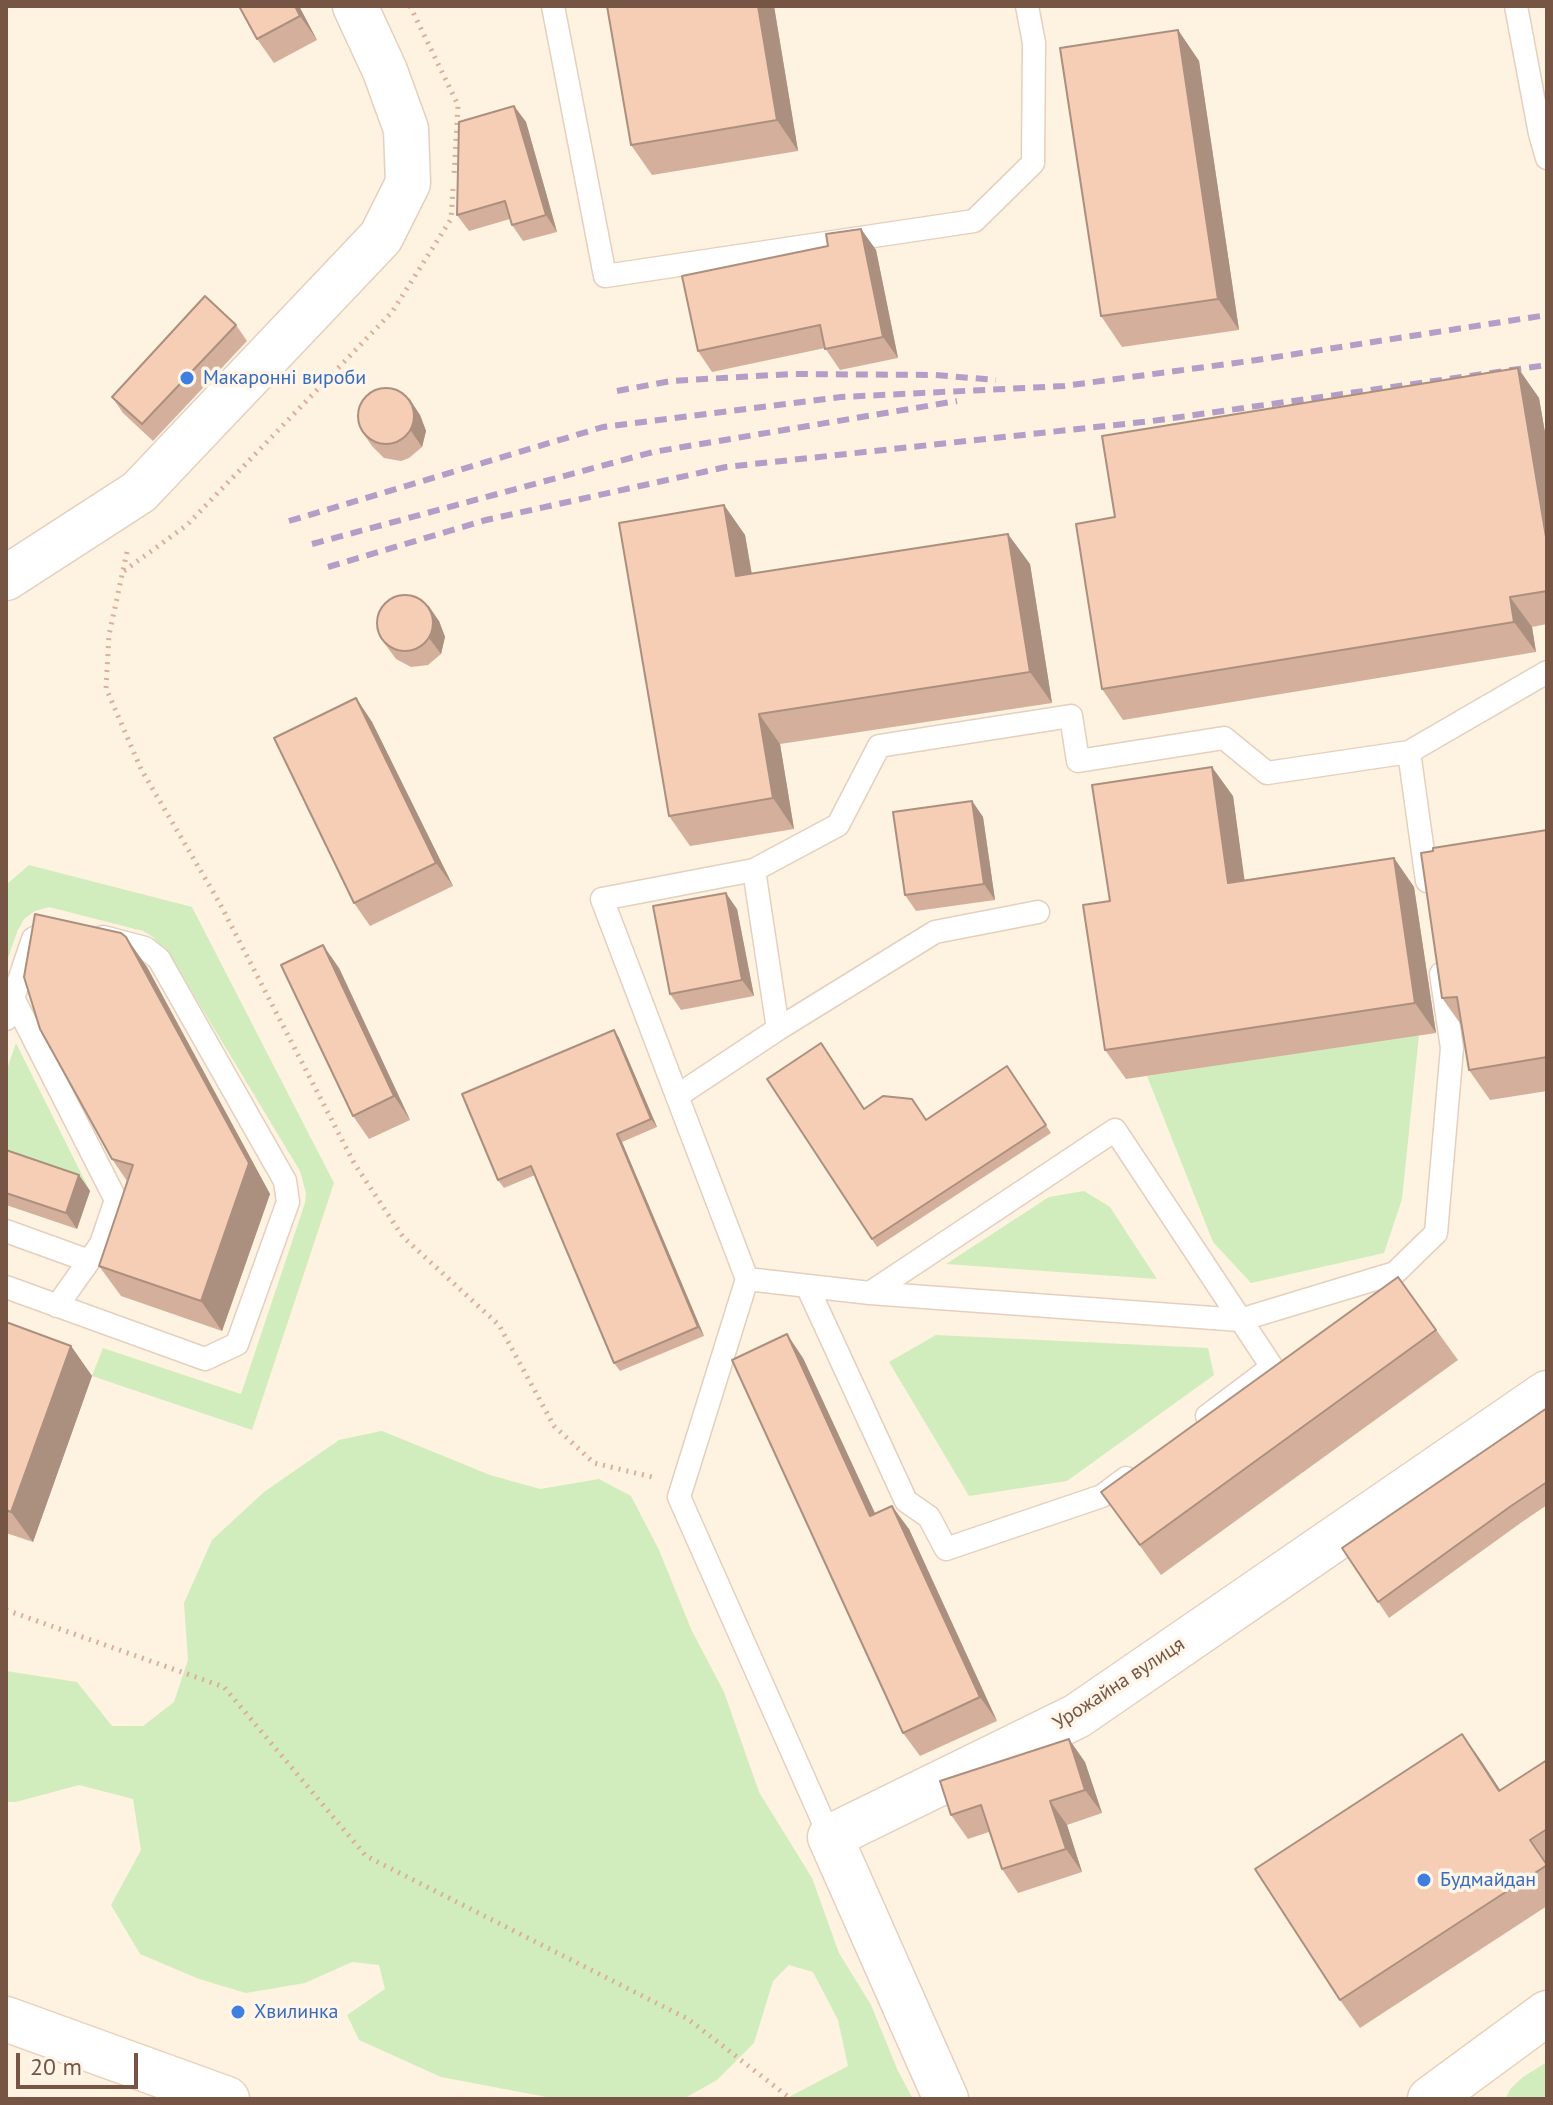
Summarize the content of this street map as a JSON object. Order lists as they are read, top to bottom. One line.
{"streets":{"street":["Урожайна вулиця"]},"places":["Макаронні вироби","Будмайдан","Хвилинка"],"scale_bar":"20 m"}
